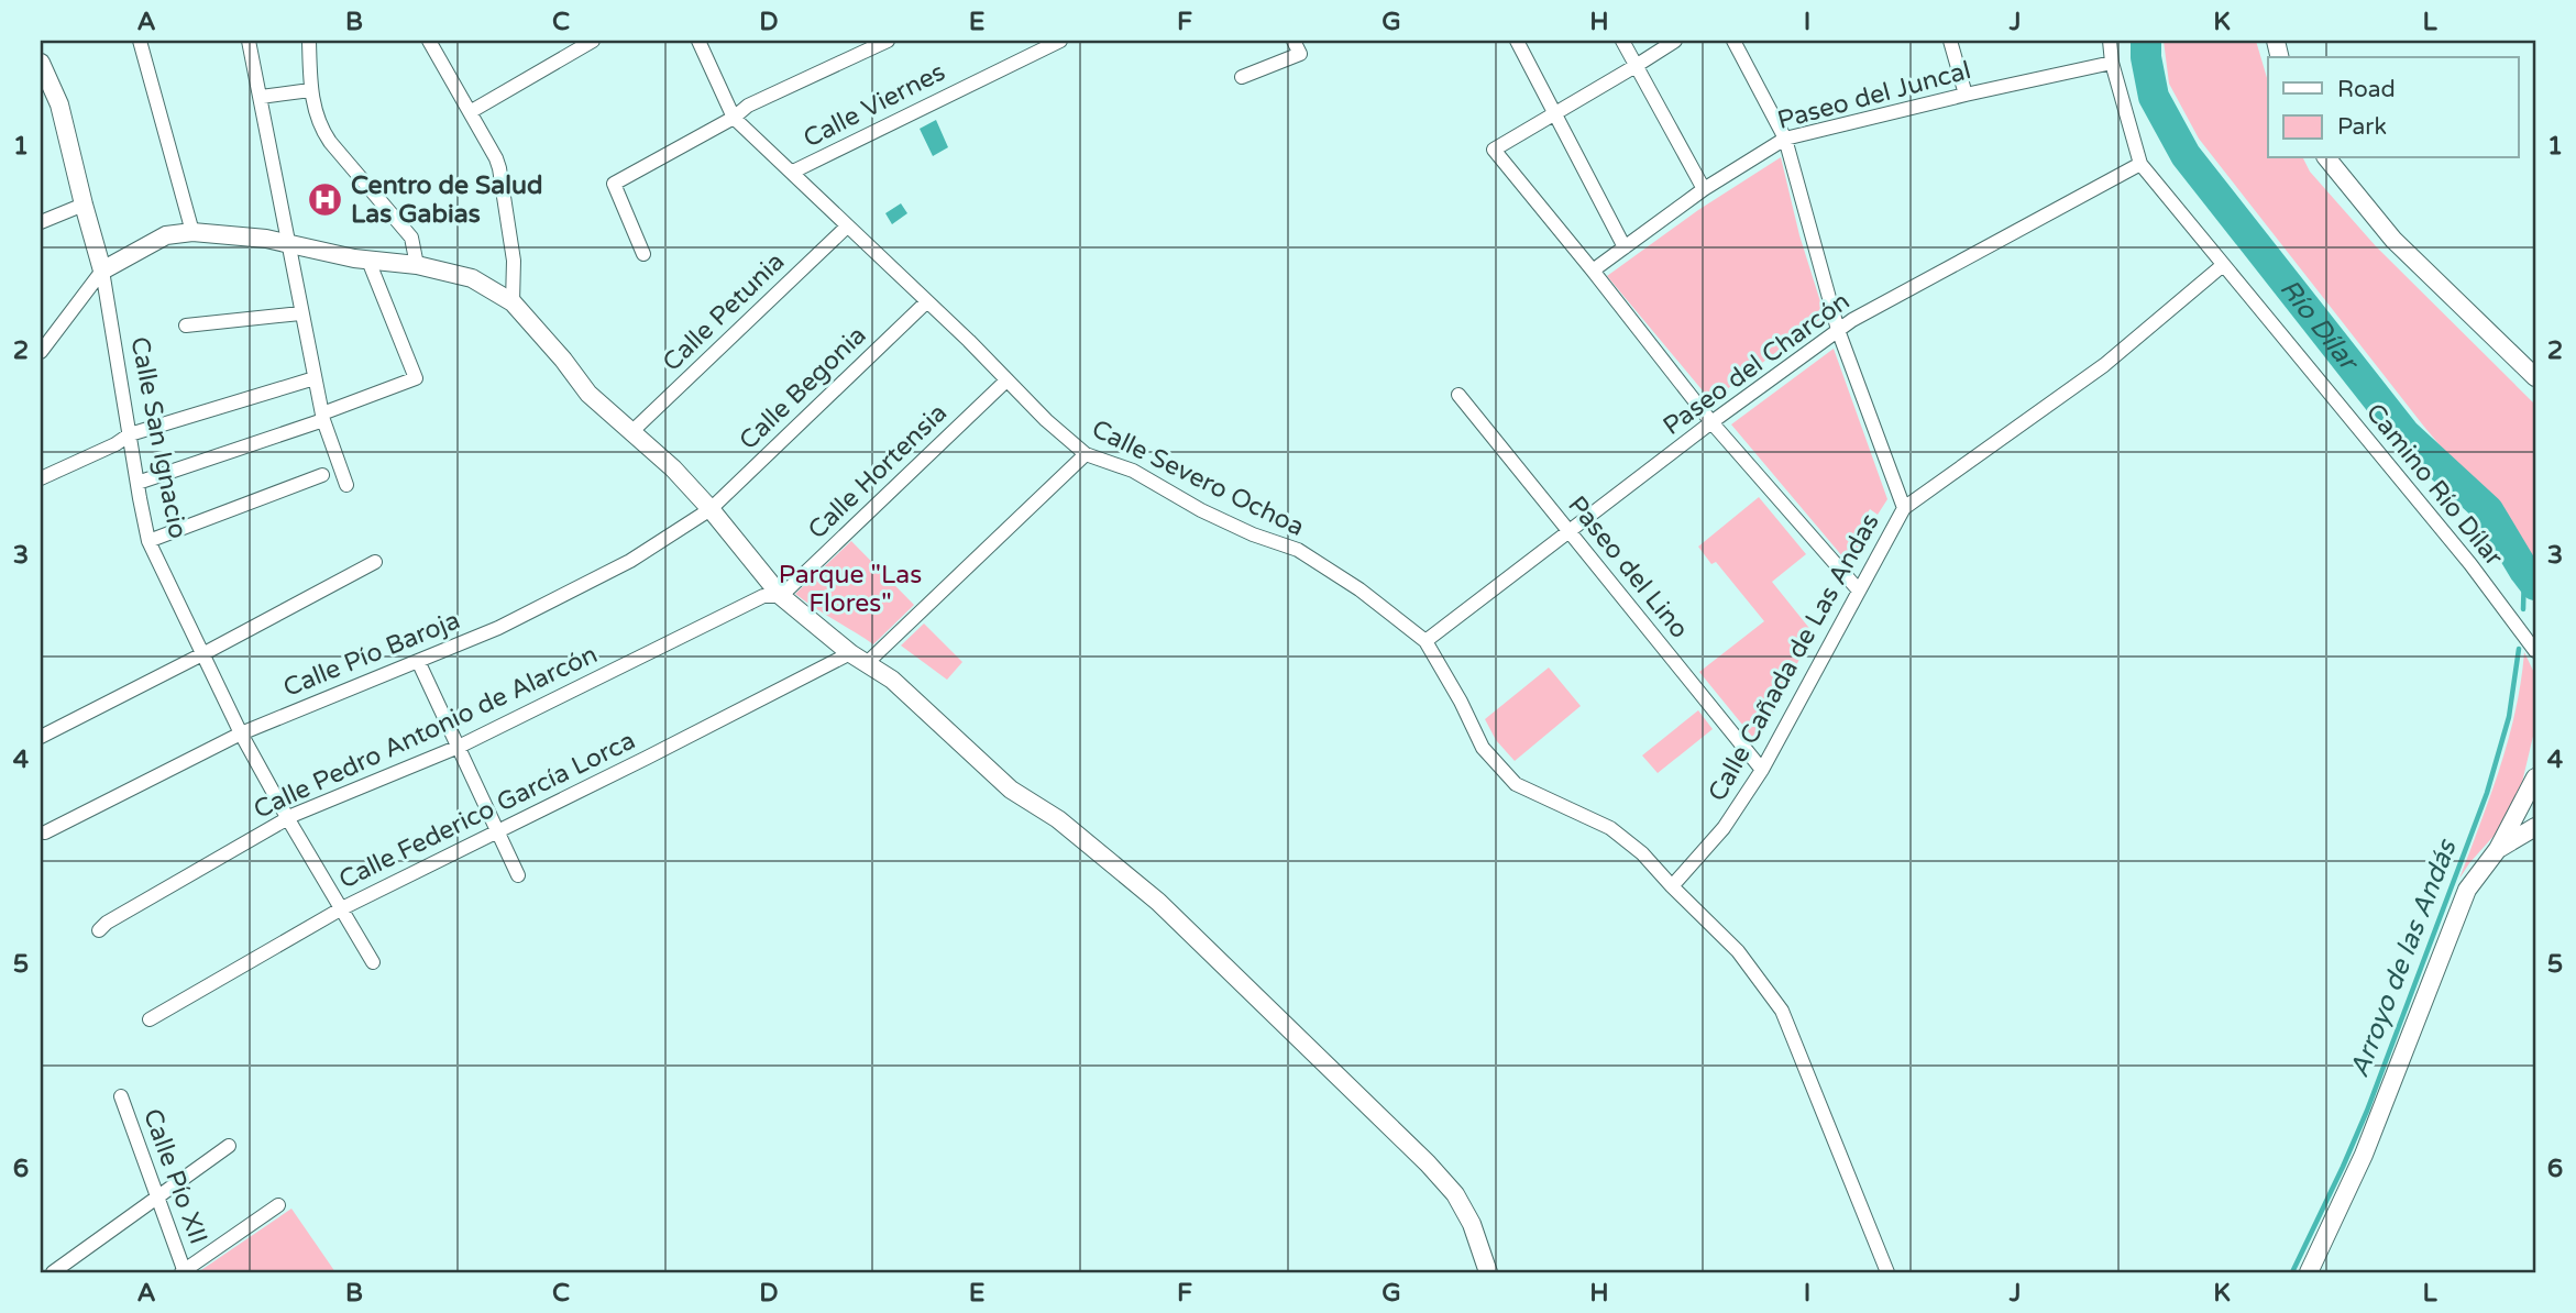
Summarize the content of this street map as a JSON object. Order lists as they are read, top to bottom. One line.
{"streets":{"street":["Paseo del Juncal","Calle Viernes","Calle Petunia","Paseo del Charcón","Calle Begonia","Calle San Ignacio","Calle Hortensia","Calle Severo Ochoa","Camino Río Dílar","Paseo del Lino","Calle Pío Baroja","Calle Cañada de Las Andas","Calle Pedro Antonio de Alarcón","Calle Federico García Lorca","Calle Pío XII"]},"crossings":[["Paseo del Juncal","Camino Río Dílar"],["Calle Viernes","Calle Severo Ochoa"],["Calle Petunia","Calle Severo Ochoa"],["Paseo del Charcón","Calle Severo Ochoa"],["Paseo del Charcón","Camino Río Dílar"],["Paseo del Charcón","Paseo del Lino"],["Calle Begonia","Calle Severo Ochoa"],["Calle Begonia","Calle Pío Baroja"],["Calle San Ignacio","Calle Pío Baroja"],["Calle San Ignacio","Calle Pedro Antonio de Alarcón"],["Calle San Ignacio","Calle Federico García Lorca"],["Calle Hortensia","Calle Severo Ochoa"],["Calle Hortensia","Calle Pedro Antonio de Alarcón"],["Calle Severo Ochoa","Calle Cañada de Las Andas"],["Camino Río Dílar","Calle Cañada de Las Andas"],["Paseo del Lino","Calle Cañada de Las Andas"]],"water":["Río Dílar","Arroyo de las Andás"],"parks":["Parque \"Las Flores\""],"places":{"hospital":["Centro de Salud Las Gabias"]},"legend":["Road","Park"],"grid":{"columns":["A","B","C","D","E","F","G","H","I","J","K","L"],"rows":["1","2","3","4","5","6"]}}
